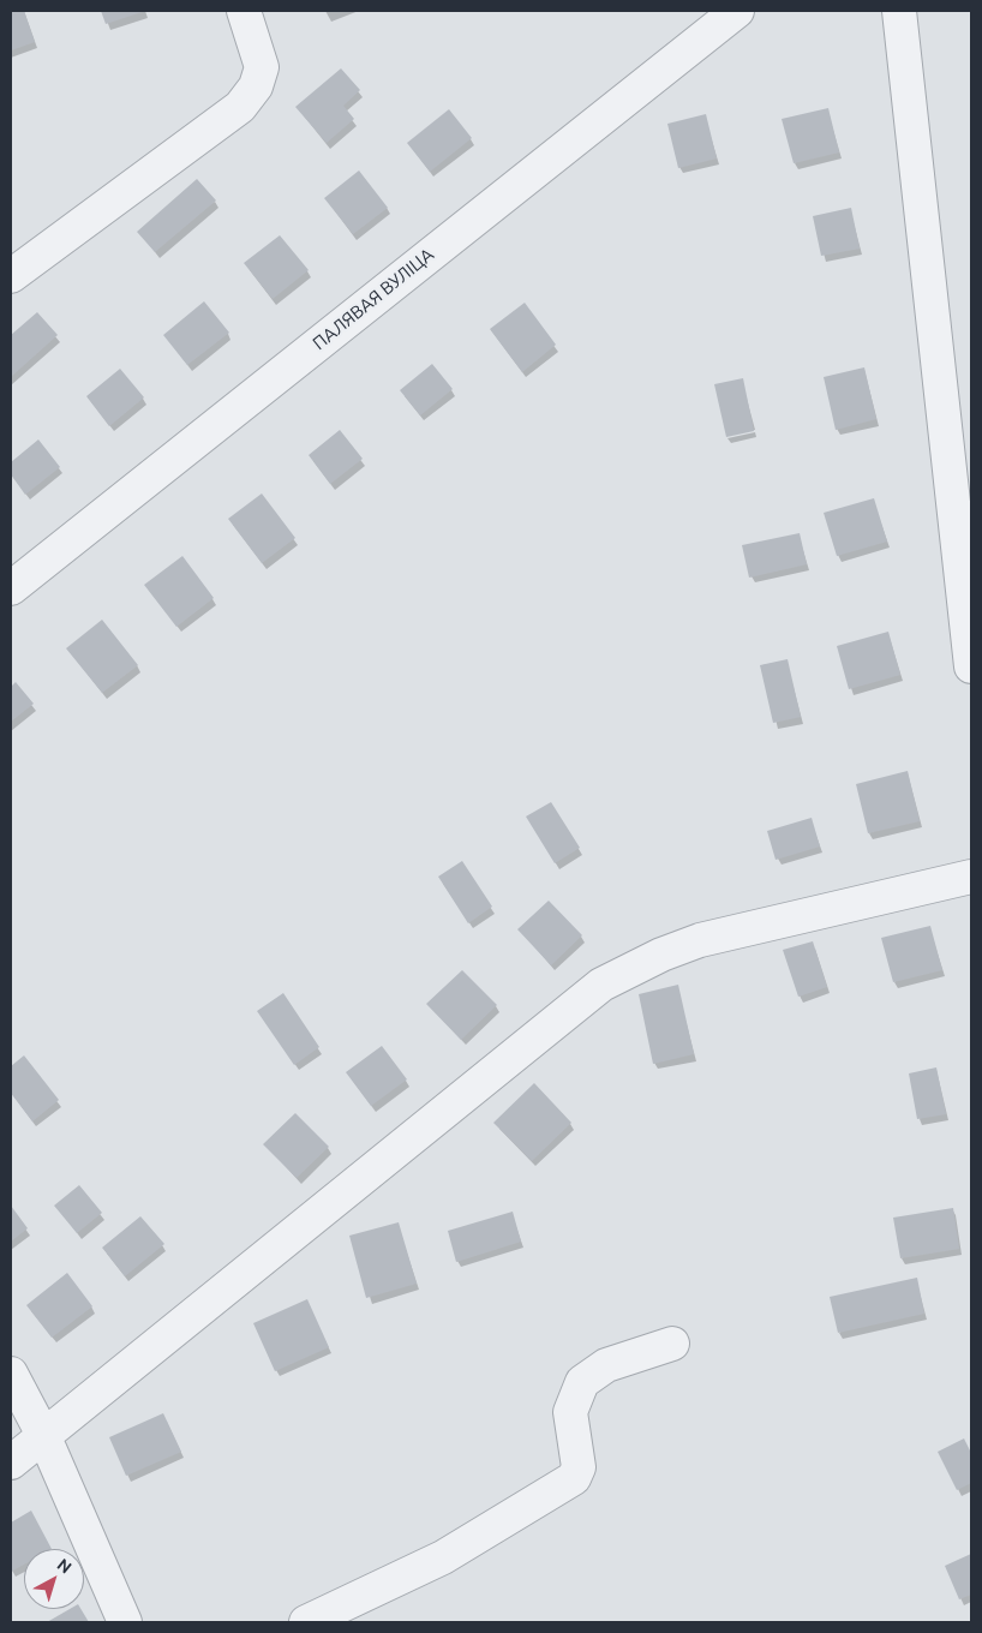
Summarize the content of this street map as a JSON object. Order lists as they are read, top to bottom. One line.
{"streets":{"street":["ПАЛЯВАЯ ВУЛІЦА"]},"north":"top right"}
